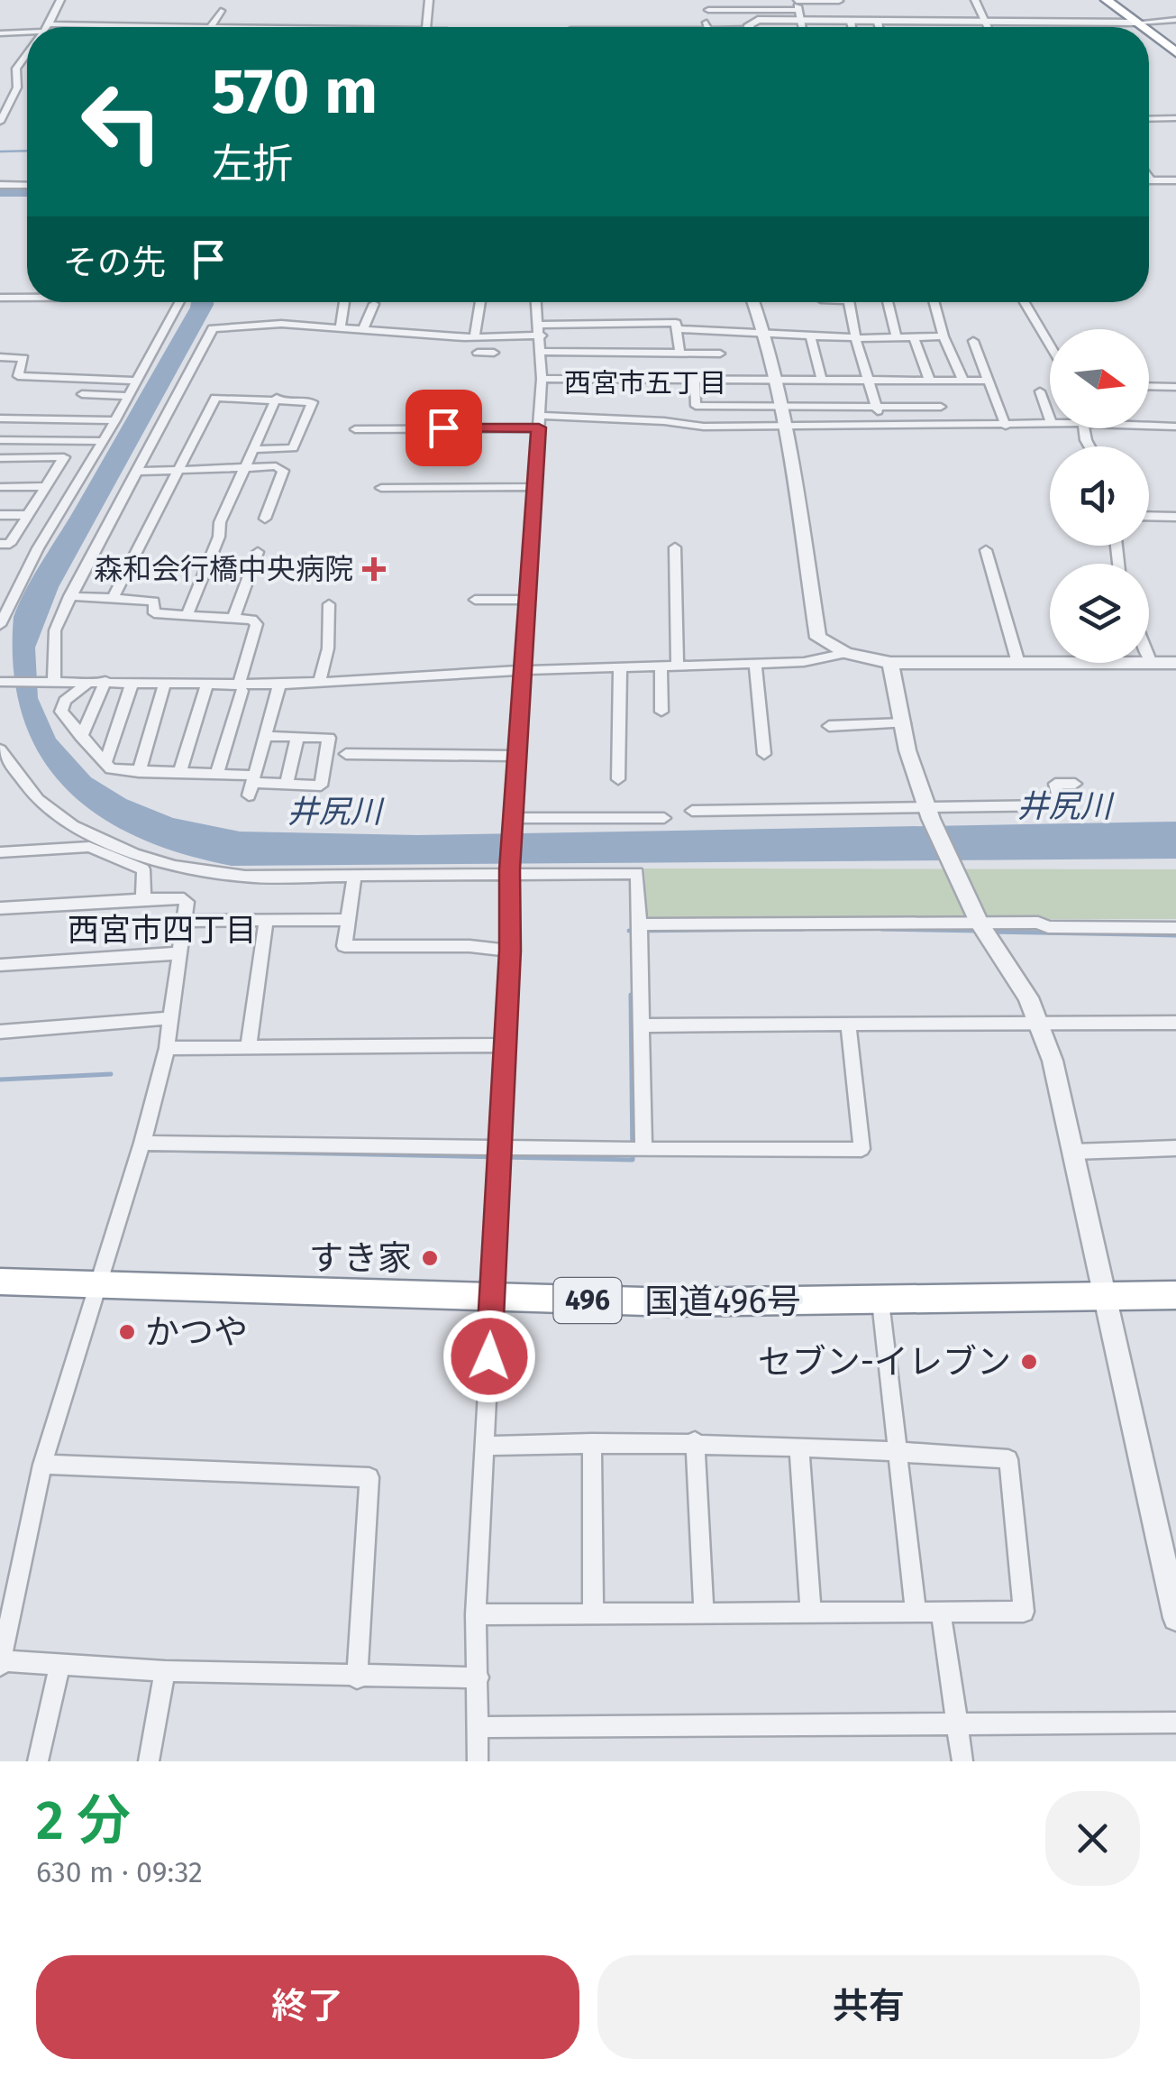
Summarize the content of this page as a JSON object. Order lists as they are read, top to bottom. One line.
{"streets":{"highway":["496","国道496号"]},"districts":["西宮市五丁目","西宮市四丁目"],"water":["井尻川"],"places":{"health":["森和会行橋中央病院"],"other":["すき家","かつや","セブン-イレブン"]},"north":"right","page":{"turn":["570 m","左折"],"then":"その先","heading":["2 分","630 m · 09:32"],"buttons":["終了","共有"]}}
